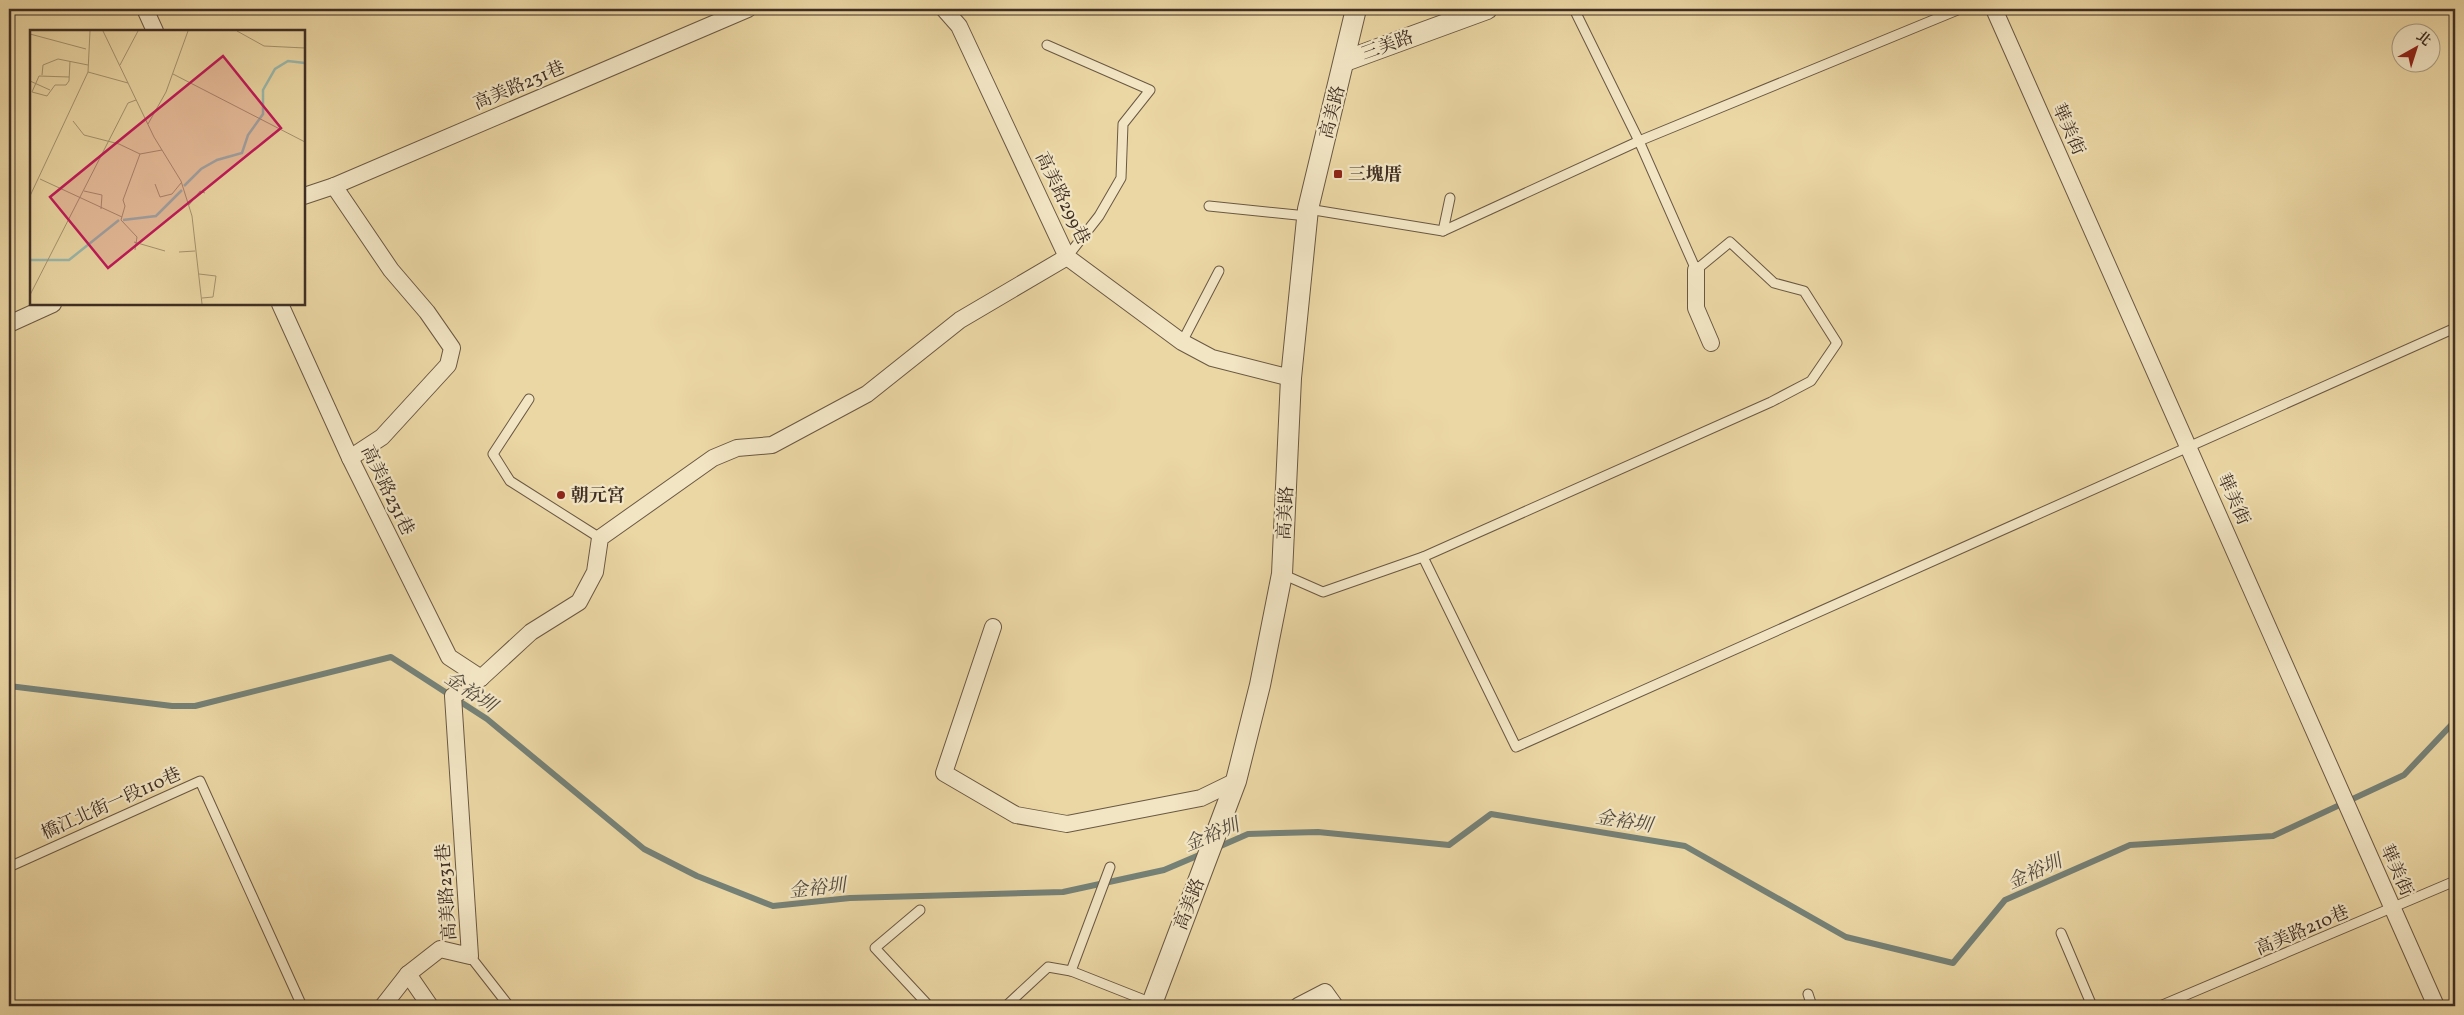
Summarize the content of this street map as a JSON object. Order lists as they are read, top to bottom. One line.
{"streets":{"street":["三美路","高美路231巷","高美路","華美街","高美路299巷"],"lane":["橋江北街一段110巷","高美路210巷"]},"crossings":[["三美路","高美路"],["高美路","高美路299巷"],["華美街","高美路210巷"]],"water":["金裕圳"],"places":{"transit":["三塊厝"],"other":["朝元宮"]},"north":"top right"}
